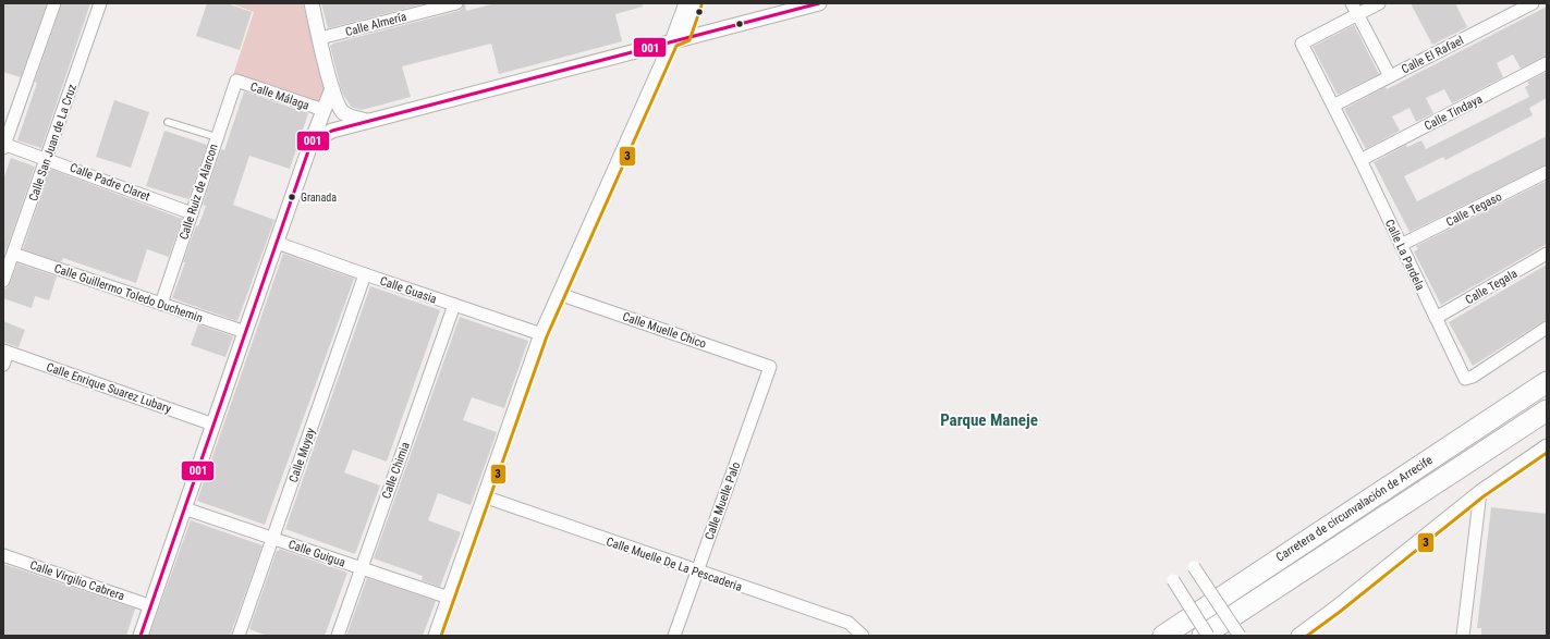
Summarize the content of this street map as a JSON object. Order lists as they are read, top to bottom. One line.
{"streets":{"highway":["Carretera de circunvalación de Arrecife"],"street":["Calle Almería","Calle El Rafael","Calle Málaga","Calle Tindaya","Calle San Juan de La Cruz","Calle Padre Claret","Calle Ruiz de Alarcon","Calle Tegaso","Calle La Pardela","Calle Tegala","Calle Guasia","Calle Guillermo Toledo Duchemin","Calle Muelle Chico","Calle Enrique Suarez Lubary","Calle Muyay","Calle Chimia","Calle Muelle Palo","Calle Guigua","Calle Muelle De La Pescaderia","Calle Virgilio Cabrera"]},"crossings":[["Calle El Rafael","Calle La Pardela"],["Calle Málaga","Calle Ruiz de Alarcon"],["Calle Tindaya","Calle La Pardela"],["Calle San Juan de La Cruz","Calle Padre Claret"],["Calle San Juan de La Cruz","Calle Guillermo Toledo Duchemin"],["Calle Padre Claret","Calle Ruiz de Alarcon"],["Calle Ruiz de Alarcon","Calle Guillermo Toledo Duchemin"],["Calle Tegaso","Calle La Pardela"],["Calle La Pardela","Calle Tegala"],["Calle Guasia","Calle Muyay"],["Calle Guasia","Calle Chimia"],["Calle Muelle Chico","Calle Muelle Palo"],["Calle Muyay","Calle Guigua"],["Calle Chimia","Calle Guigua"],["Calle Muelle Palo","Calle Muelle De La Pescaderia"]],"districts":["Parque Maneje"],"places":["Granada"],"lines":["transit line 001","transit line 3"]}
